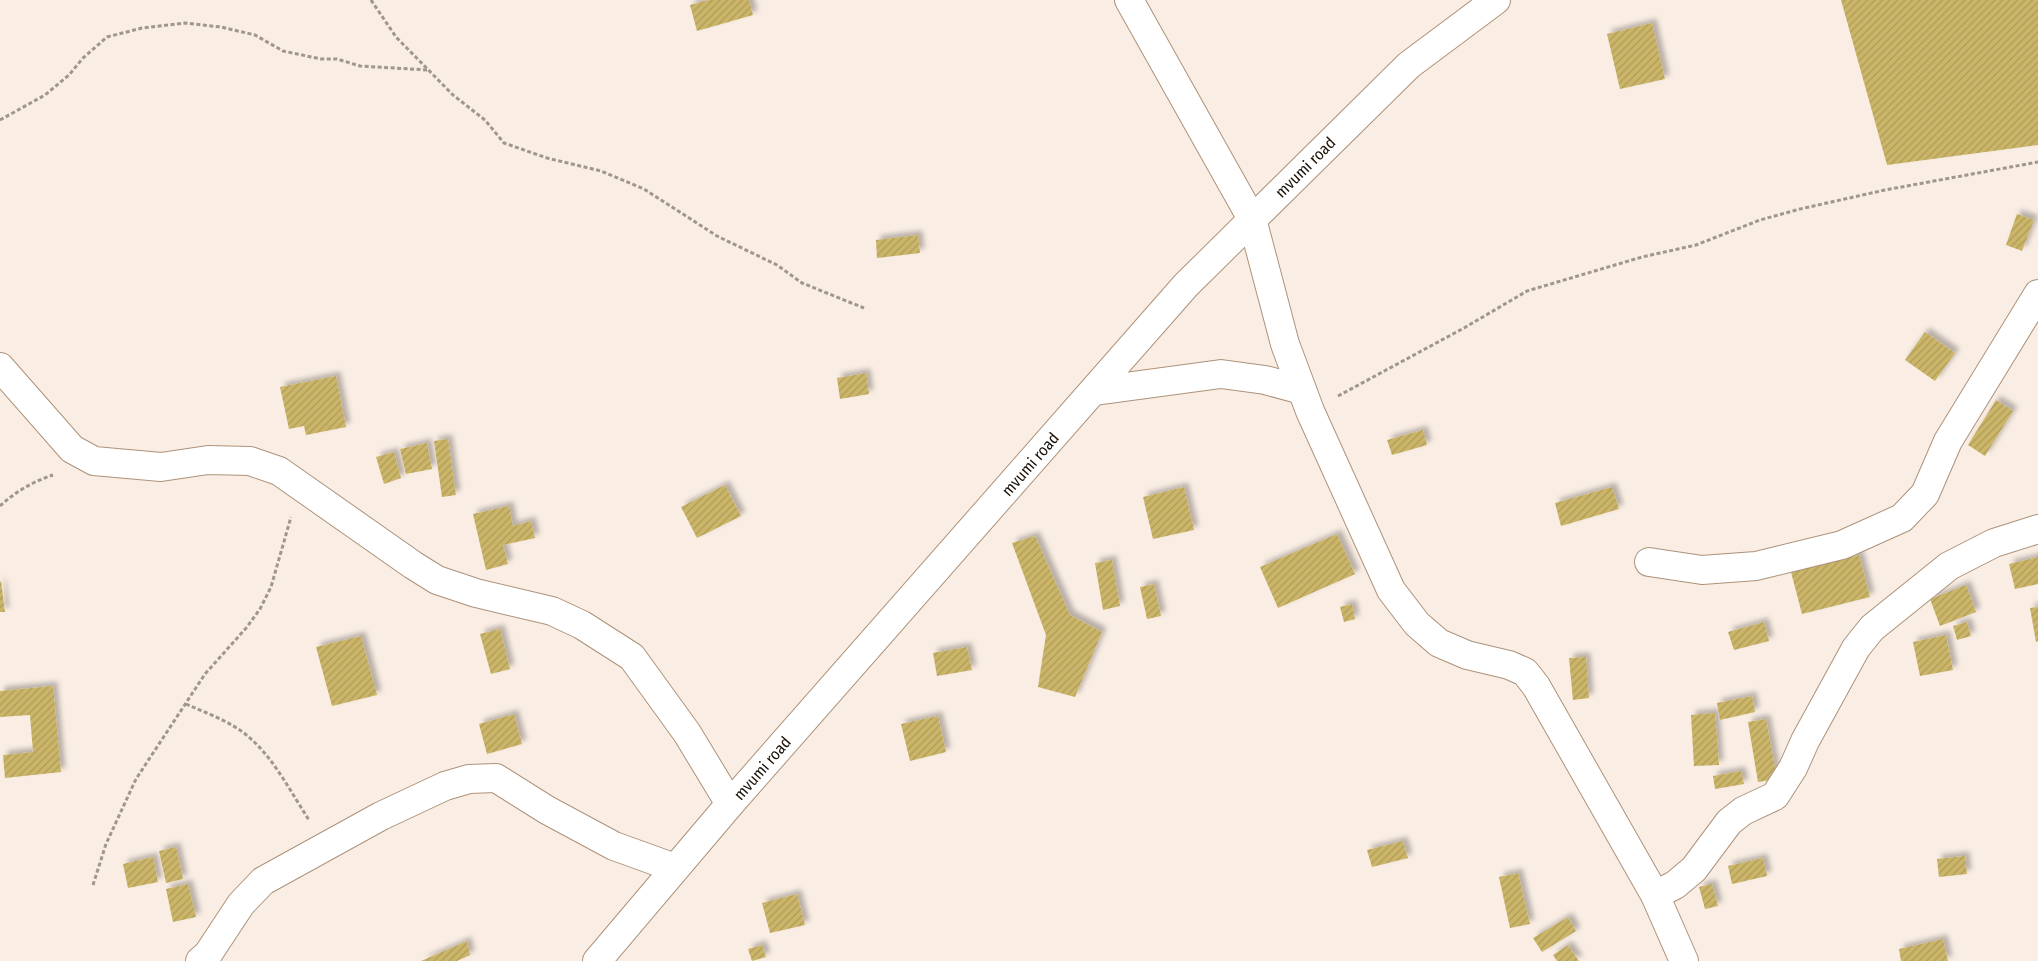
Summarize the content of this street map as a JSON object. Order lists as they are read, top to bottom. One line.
{"streets":{"street":["mvumi road"]}}
